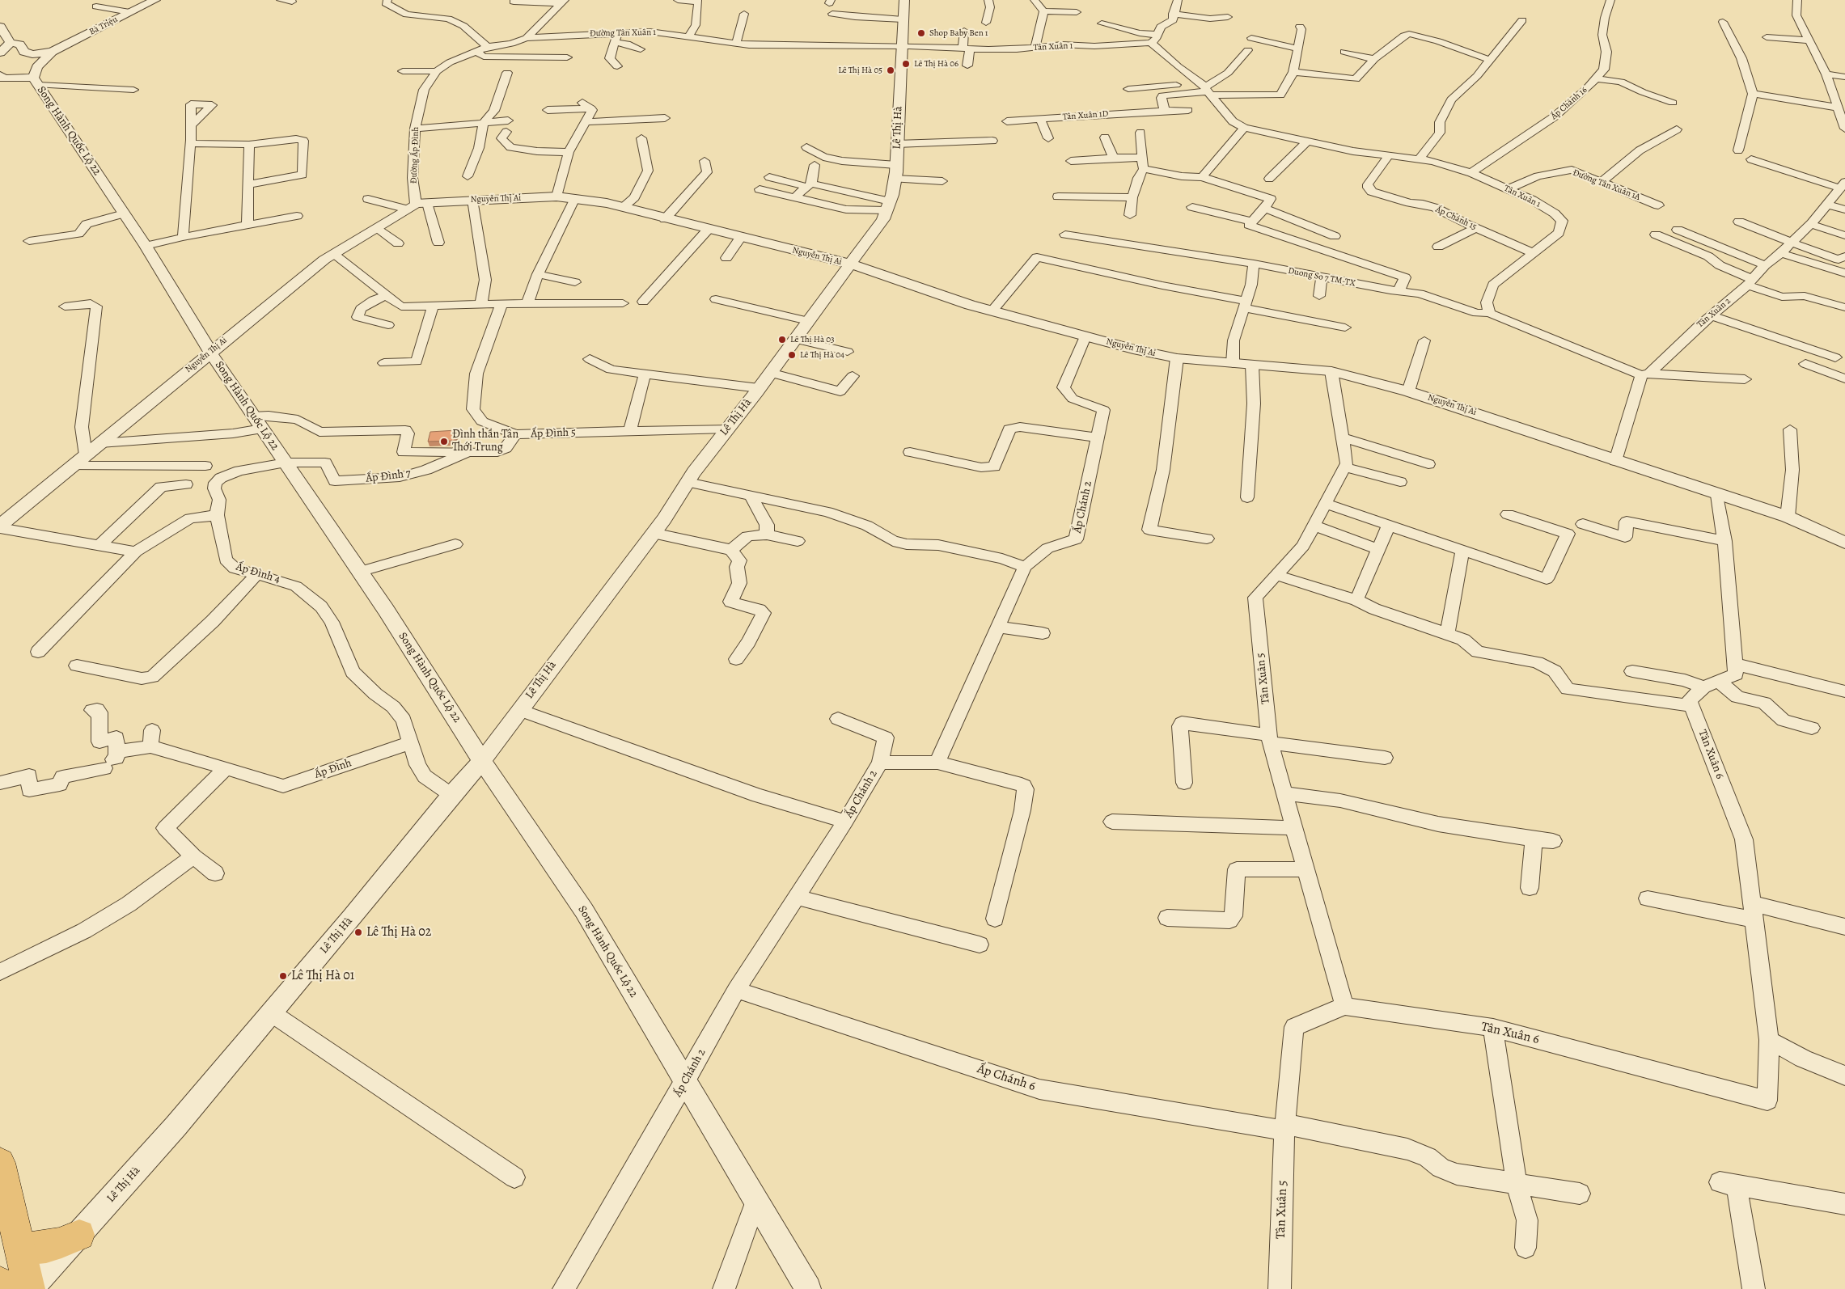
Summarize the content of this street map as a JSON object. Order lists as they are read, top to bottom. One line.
{"streets":{"street":["Bà Triệu","Đường Tân Xuân 1","Tân Xuân 1","Ấp Chánh 16","Tân Xuân 1D","Lê Thị Hà","Song Hành Quốc Lộ 22","Đường Ấp Đình","Đường Tân Xuân 1A","Nguyễn Thị Ai","Ấp Chánh 15","Duong So 7 TM-TX","Tân Xuân 2","Ấp Đình 5","Ấp Đình 7","Ấp Chánh 2","Ấp Đình 4","Tân Xuân 5","Tân Xuân 6","Ấp Đình","Ấp Chánh 6"]},"crossings":[["Đường Tân Xuân 1","Tân Xuân 1"],["Đường Tân Xuân 1","Lê Thị Hà"],["Đường Tân Xuân 1","Đường Ấp Đình"],["Tân Xuân 1","Ấp Chánh 16"],["Tân Xuân 1","Lê Thị Hà"],["Tân Xuân 1","Đường Tân Xuân 1A"],["Tân Xuân 1","Ấp Chánh 15"],["Tân Xuân 1","Duong So 7 TM-TX"],["Lê Thị Hà","Song Hành Quốc Lộ 22"],["Lê Thị Hà","Nguyễn Thị Ai"],["Lê Thị Hà","Ấp Đình 5"],["Lê Thị Hà","Ấp Đình 4"],["Song Hành Quốc Lộ 22","Nguyễn Thị Ai"],["Song Hành Quốc Lộ 22","Ấp Đình 7"],["Song Hành Quốc Lộ 22","Ấp Chánh 2"],["Song Hành Quốc Lộ 22","Ấp Đình 4"],["Đường Ấp Đình","Nguyễn Thị Ai"],["Nguyễn Thị Ai","Ấp Chánh 2"],["Ấp Đình 5","Ấp Đình 7"],["Ấp Đình 7","Ấp Đình 4"],["Ấp Chánh 2","Ấp Chánh 6"],["Ấp Đình 4","Ấp Đình"],["Tân Xuân 5","Tân Xuân 6"],["Tân Xuân 5","Ấp Chánh 6"]],"places":["Shop Baby Ben 1","Lê Thị Hà 06","Lê Thị Hà 05","Lê Thị Hà 03","Lê Thị Hà 04","Đình thần Tân Thới Trung","Lê Thị Hà 02","Lê Thị Hà 01"]}
